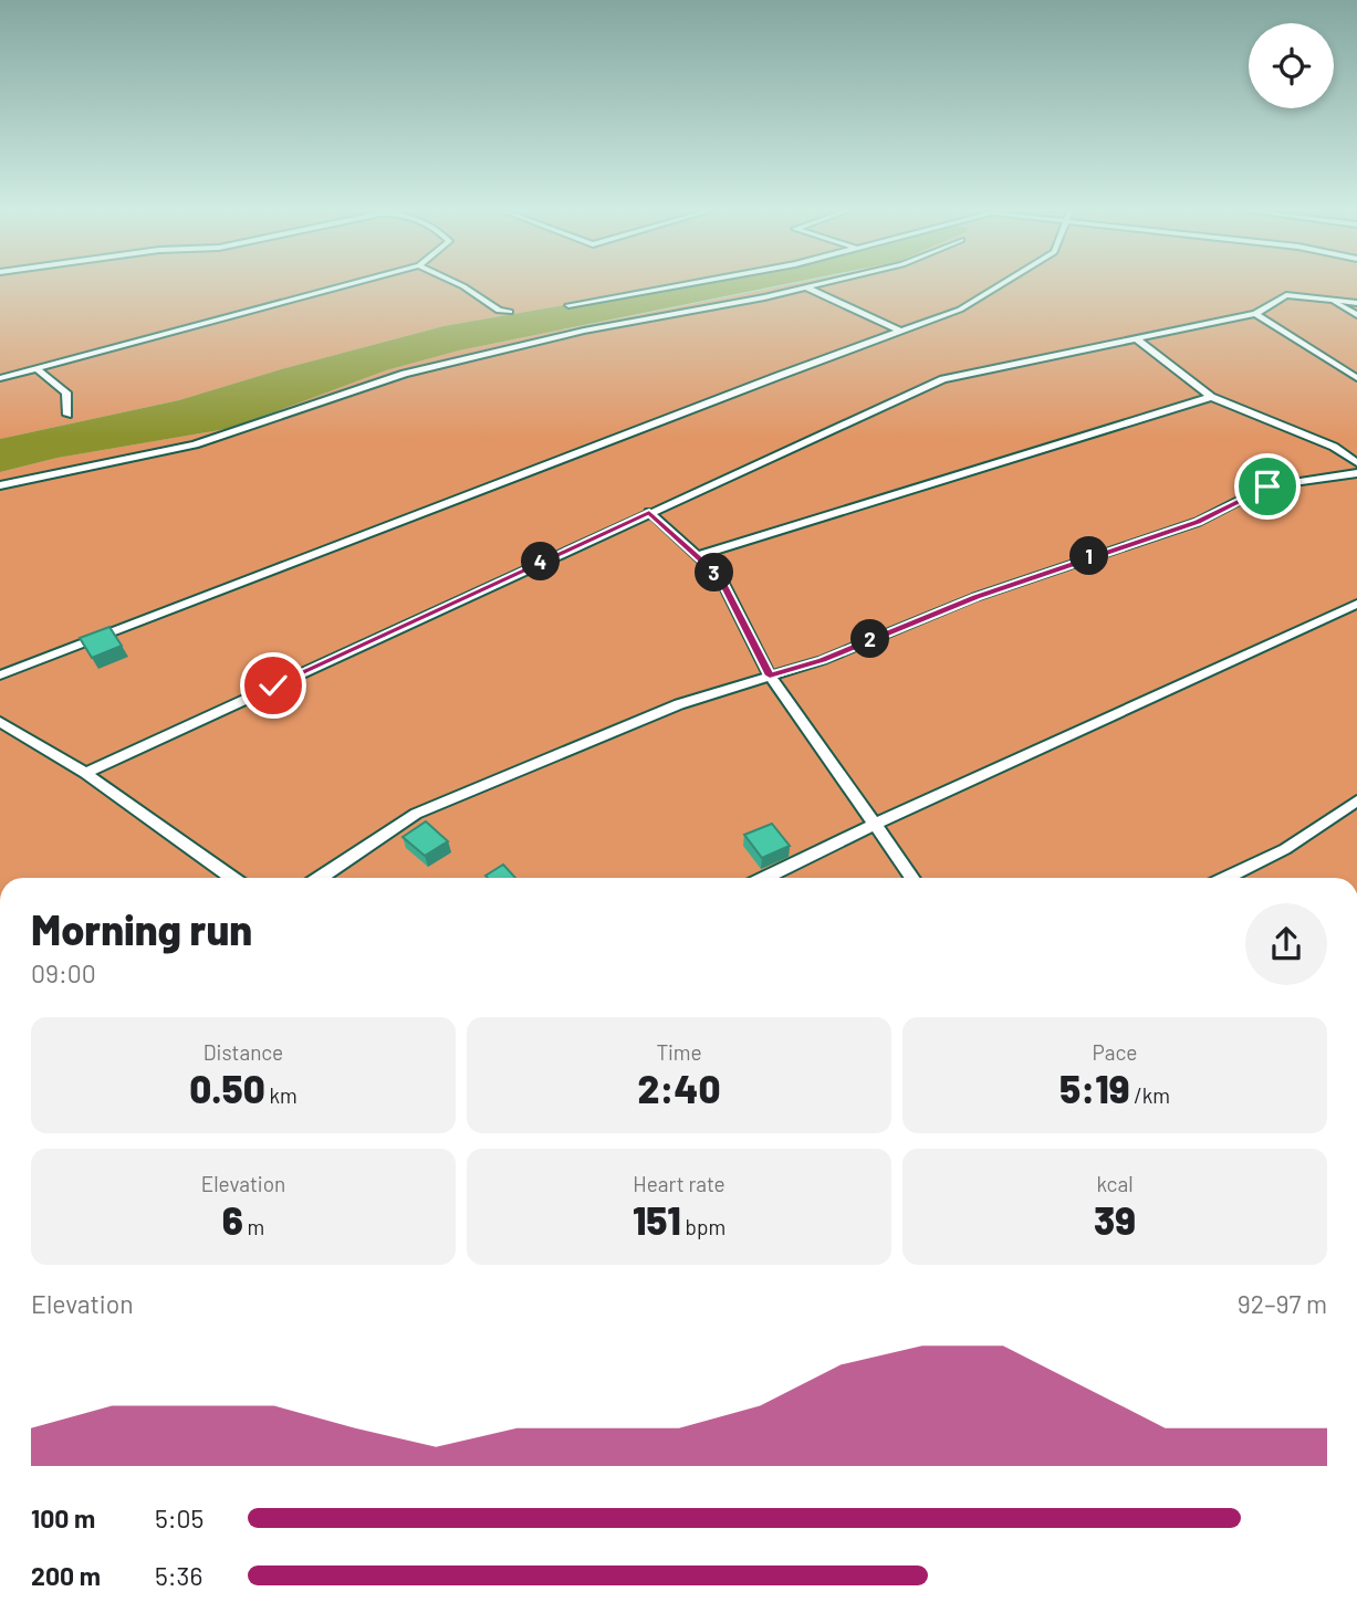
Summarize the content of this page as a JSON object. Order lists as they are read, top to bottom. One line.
{"page":{"pins":["1","4","3","2"],"heading":["Morning run","09:00"],"stats":[["Distance","0.50 km"],["Time","2:40"],["Pace","5:19 /km"],["Elevation","6 m"],["Heart rate","151 bpm"],["kcal","39"]],"chart":["Elevation","92–97 m"],"list":[{"name":"100 m","note":"5:05"},{"name":"200 m","note":"5:36"}]}}
